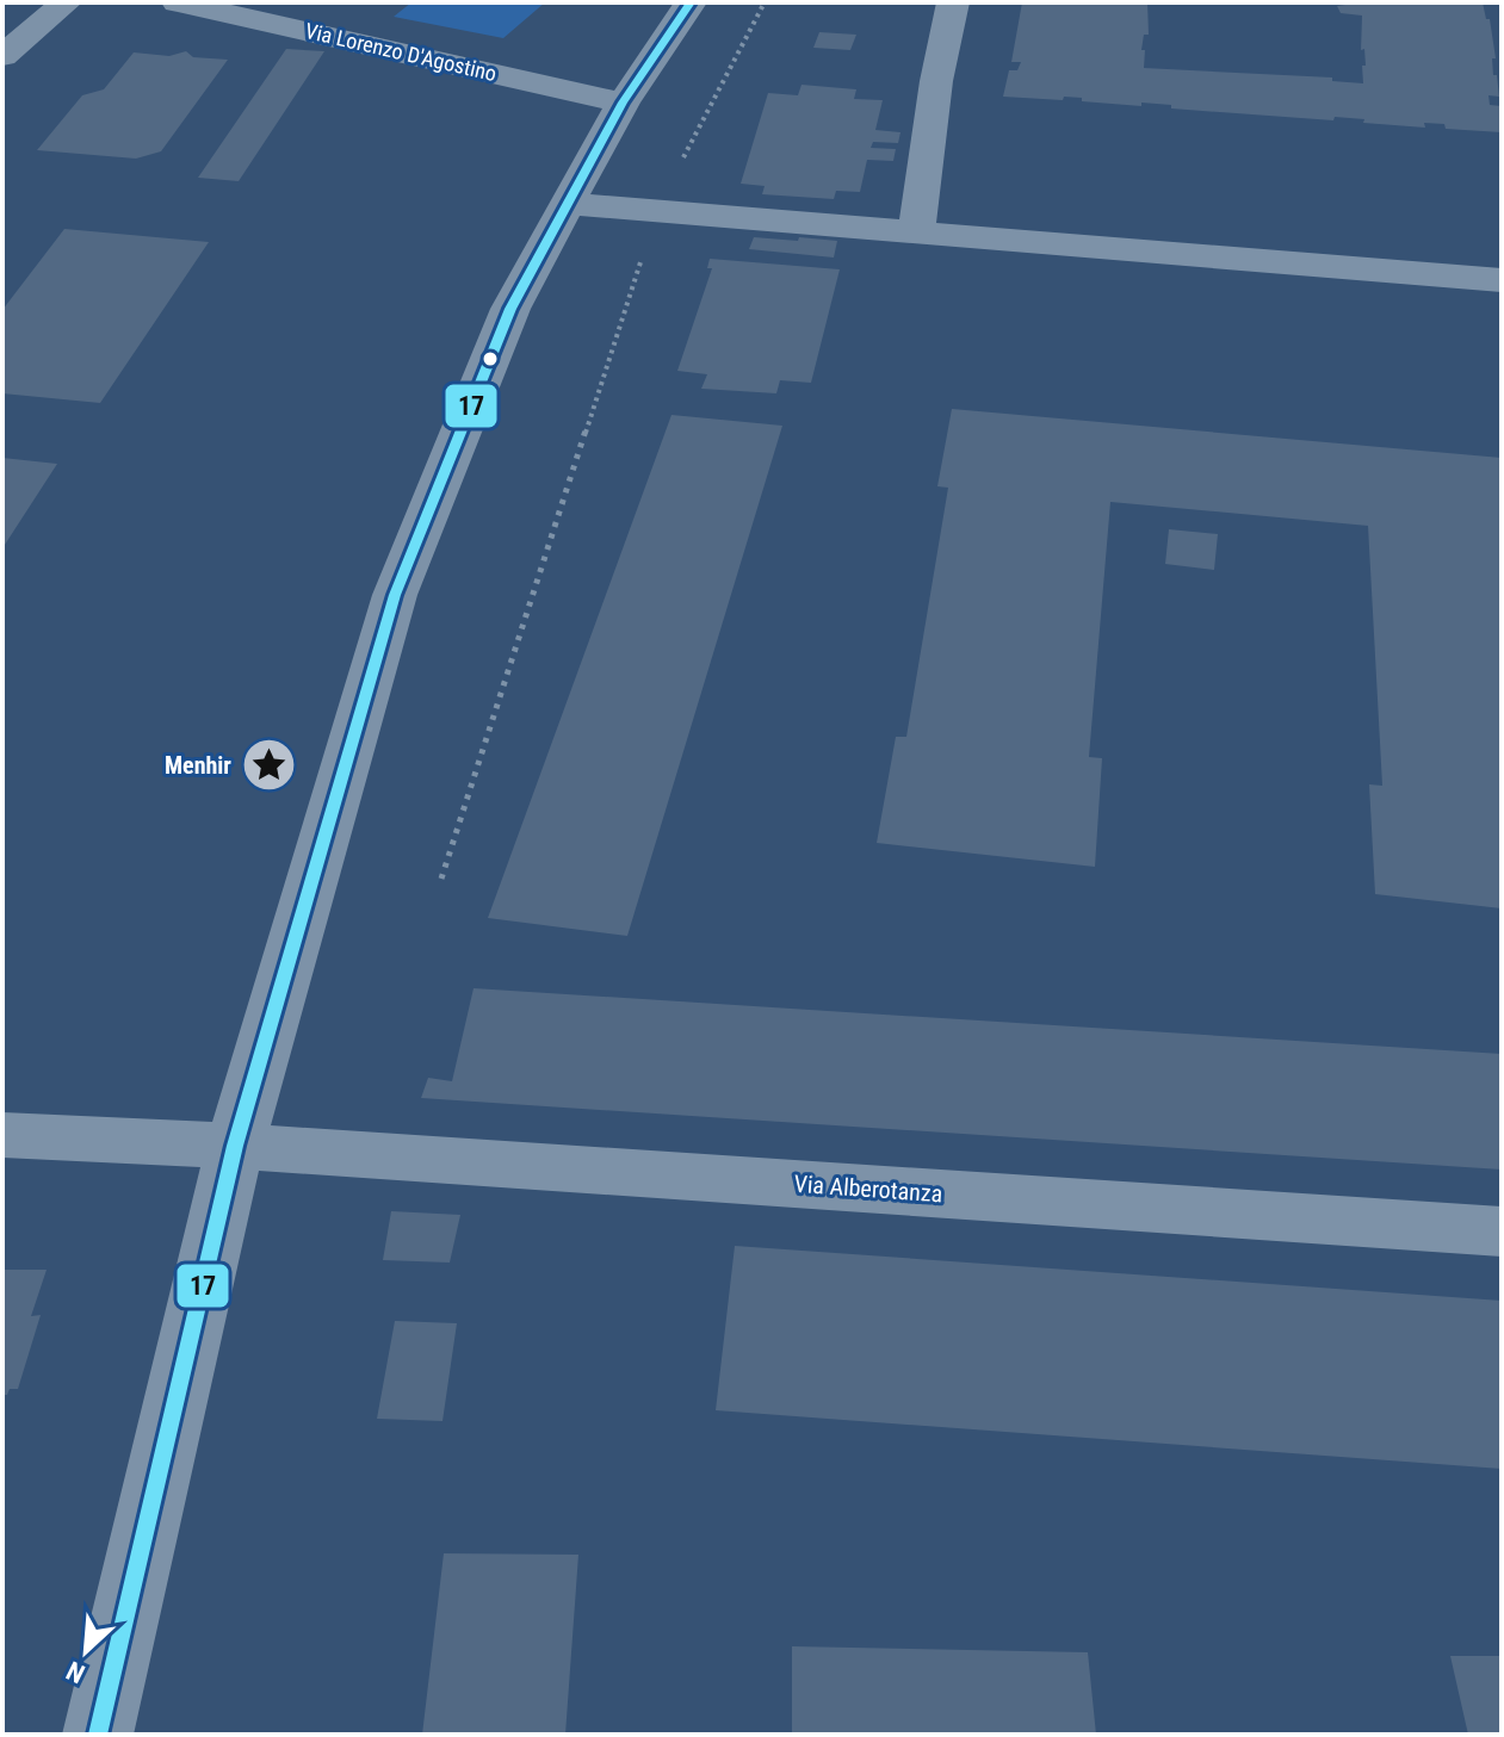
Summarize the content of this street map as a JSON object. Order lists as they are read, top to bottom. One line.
{"streets":{"street":["Via Lorenzo D'Agostino","Via Alberotanza"]},"places":{"place":["Menhir"]},"lines":["transit line 17"],"north":"bottom left"}
